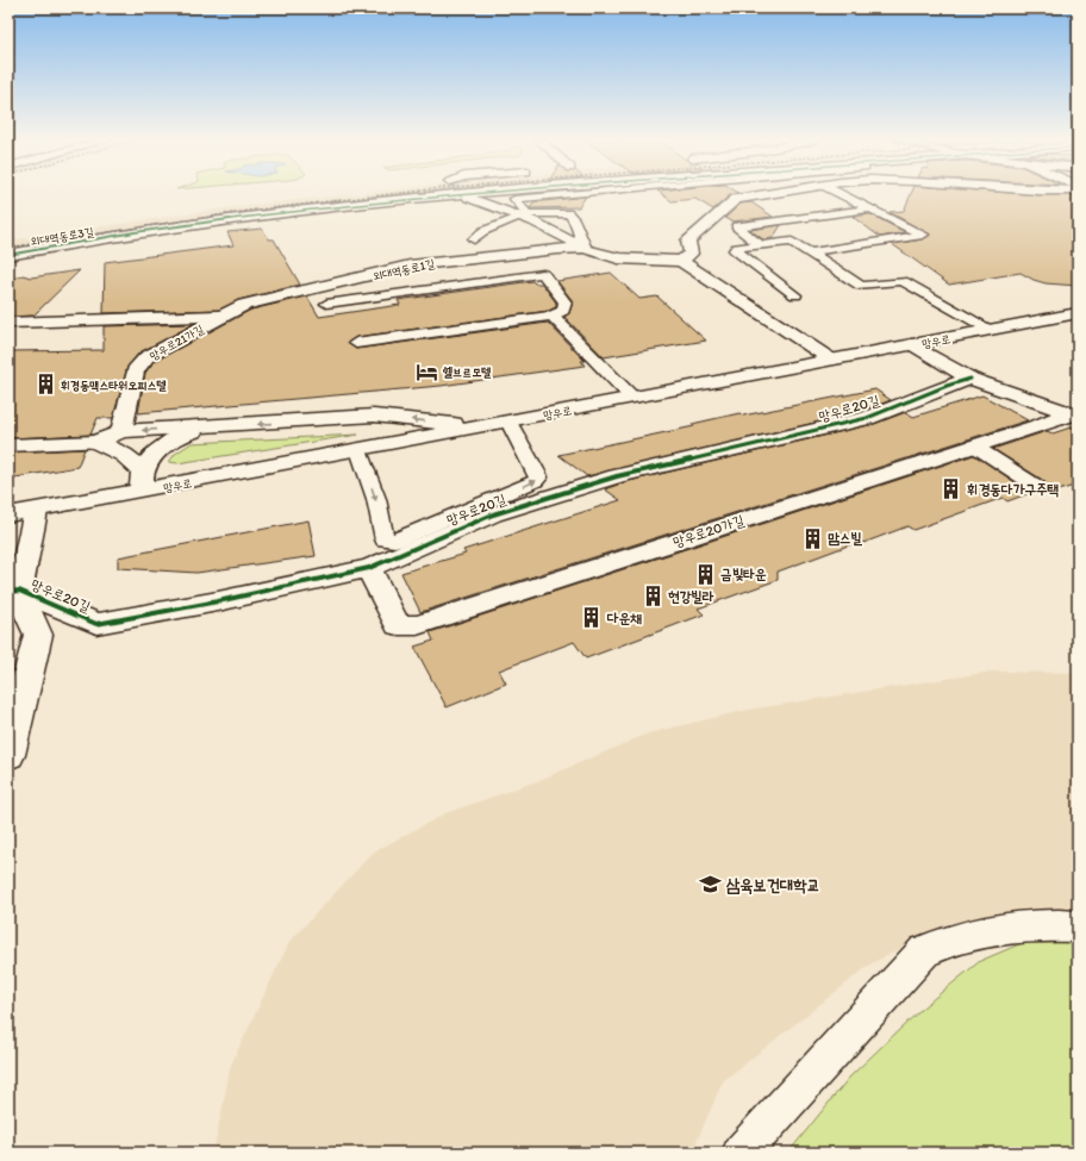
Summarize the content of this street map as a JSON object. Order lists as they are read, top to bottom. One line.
{"streets":{"street":["외대역동로3길","외대역동로1길","망우로","망우로21가길","망우로20길","망우로20가길"]},"crossings":[["외대역동로1길","망우로21가길"],["망우로20길","망우로20가길"]],"places":{"hotel":["쉘브르모텔"],"building":["휘경동맥스타워오피스텔","휘경동다가구주택","맘스빌","금빛타운","현강빌라","다운채"],"school or university":["삼육보건대학교"]}}
